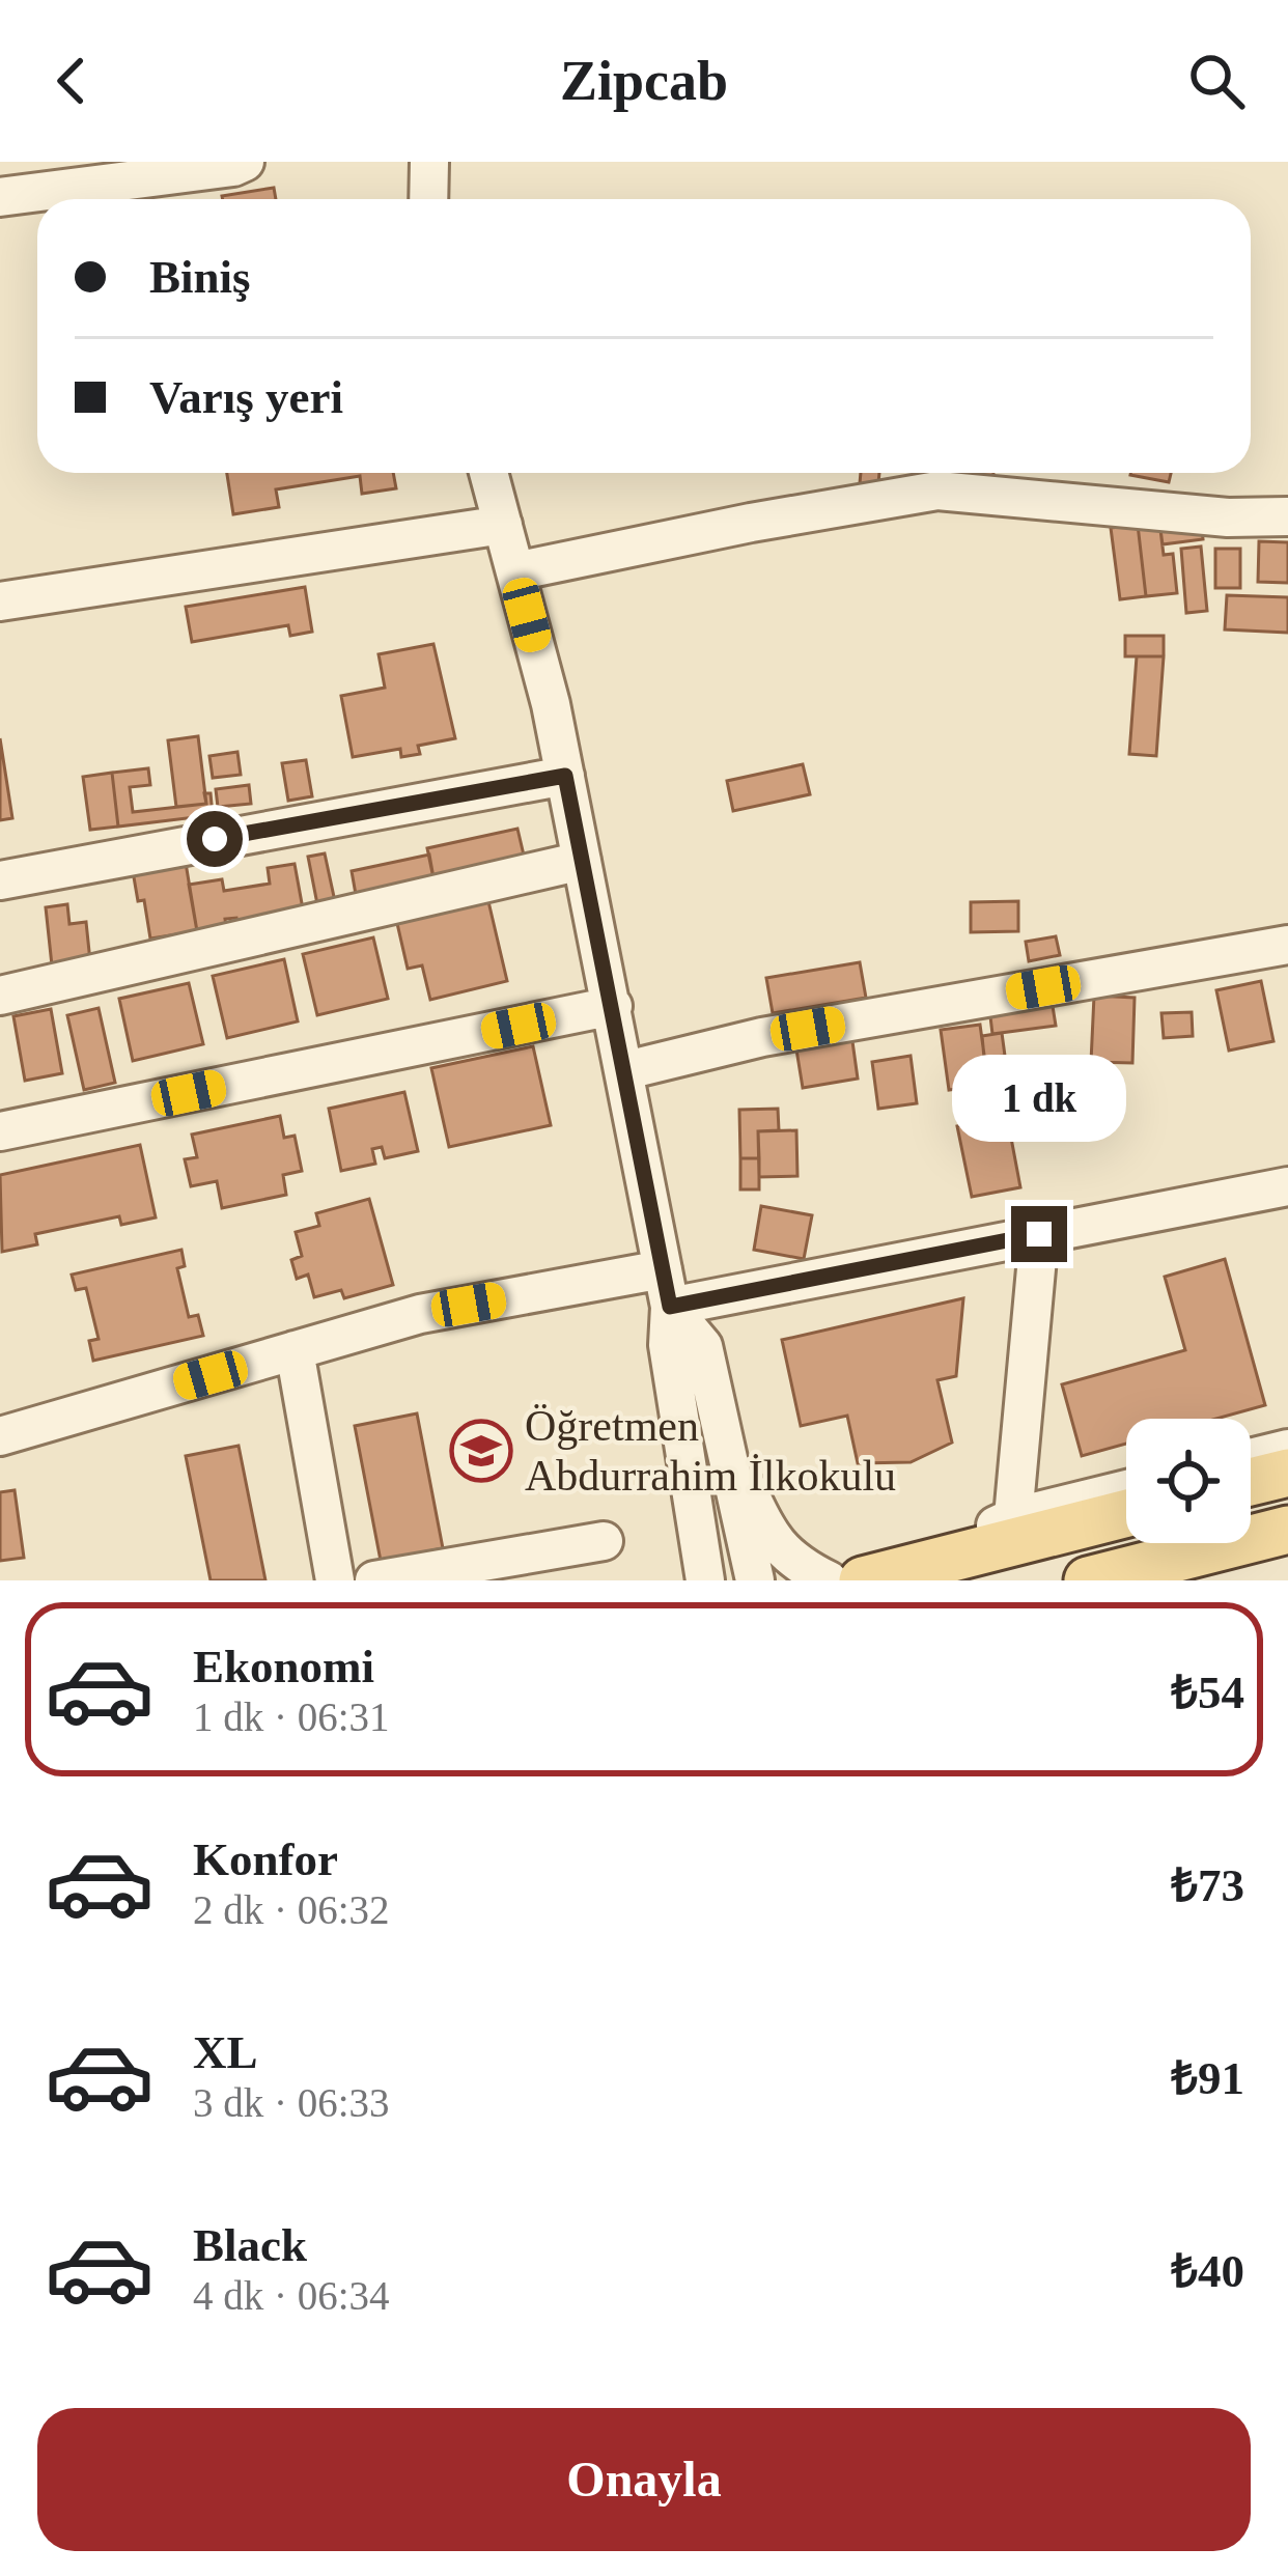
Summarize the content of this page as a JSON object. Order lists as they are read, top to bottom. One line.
{"places":{"school or university":["Öğretmen Abdurrahim İlkokulu"]},"page":{"header":"Zipcab","banner":["Biniş","Varış yeri"],"bubble":"1 dk","list":[{"name":"Ekonomi","note":"1 dk · 06:31","value":"₺54"},{"name":"Konfor","note":"2 dk · 06:32","value":"₺73"},{"name":"XL","note":"3 dk · 06:33","value":"₺91"},{"name":"Black","note":"4 dk · 06:34","value":"₺40"}],"buttons":"Onayla"}}
